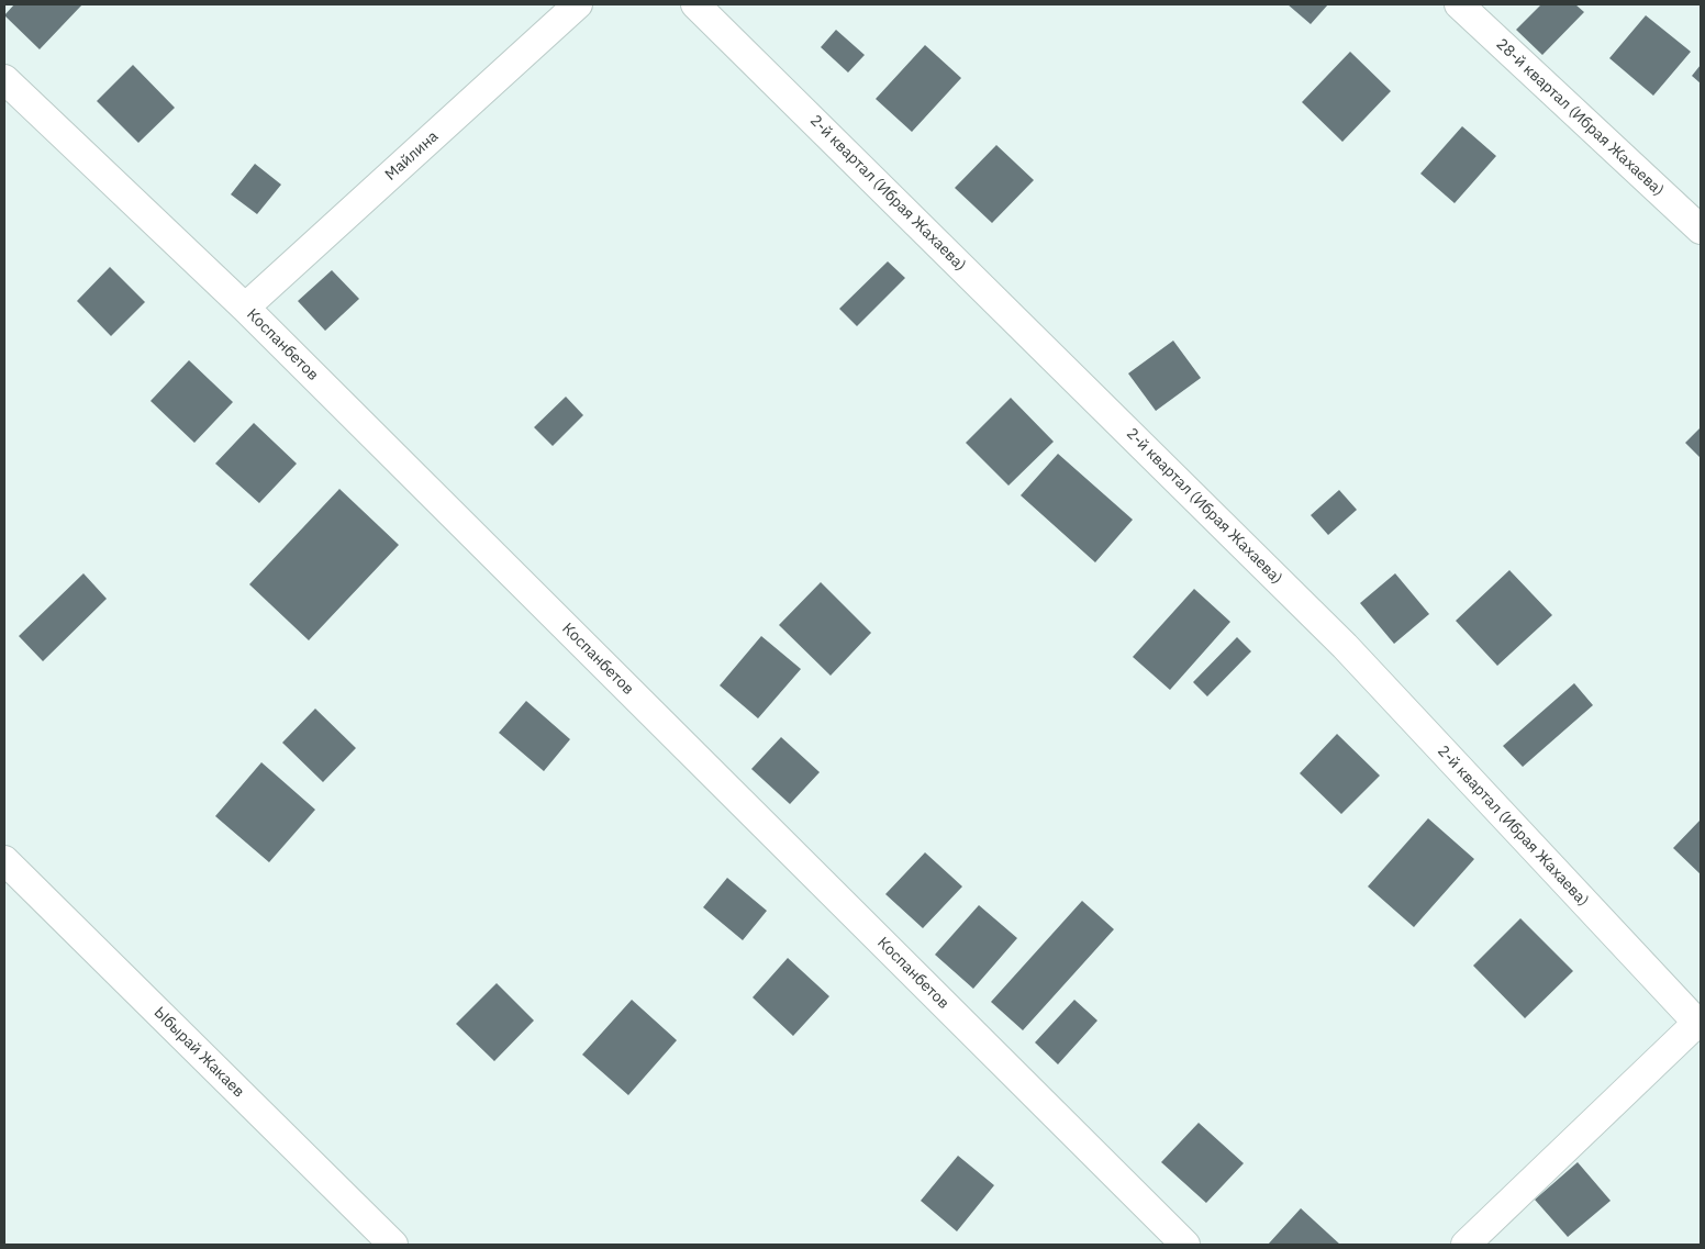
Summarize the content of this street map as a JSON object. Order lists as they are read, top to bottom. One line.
{"streets":{"street":["28-й квартал (Ибрая Жахаева)","Майлина","2-й квартал (Ибрая Жахаева)","Коспанбетов","Ыбырай Жакаев"]},"crossings":[["Майлина","Коспанбетов"]]}
